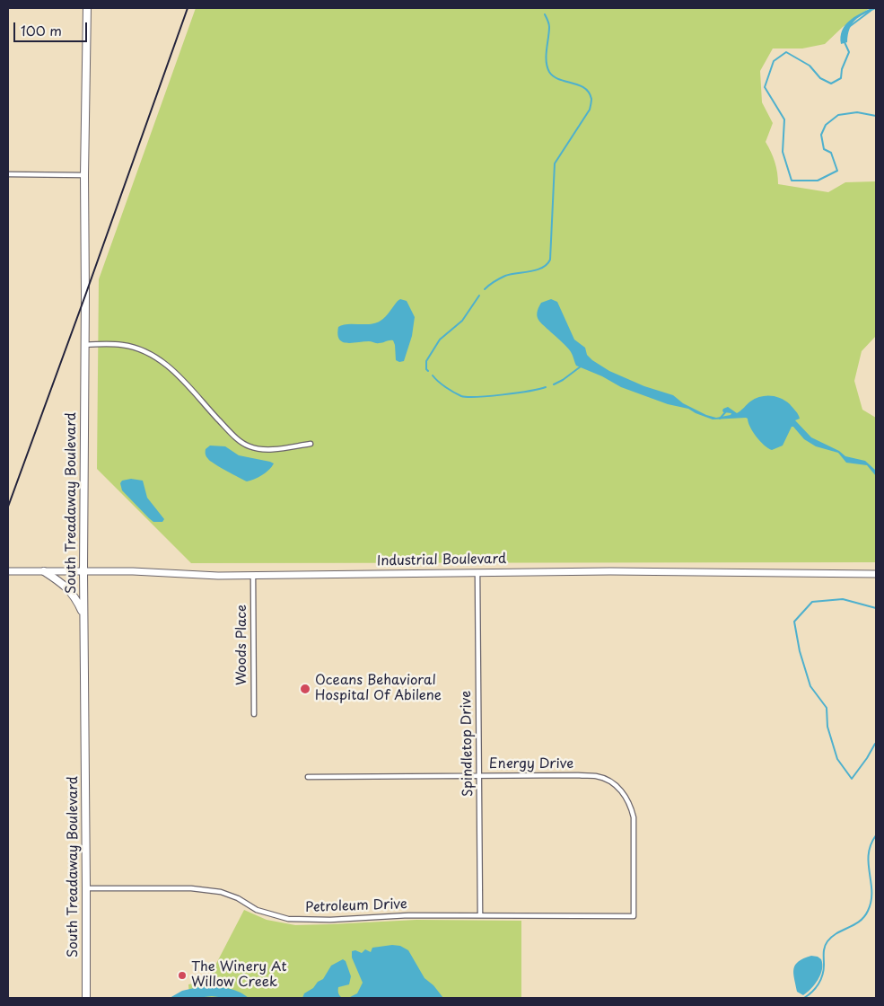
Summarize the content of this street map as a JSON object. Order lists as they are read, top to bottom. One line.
{"streets":{"main road":["South Treadaway Boulevard","Industrial Boulevard"],"street":["Woods Place","Spindletop Drive","Energy Drive","Petroleum Drive"]},"crossings":[["South Treadaway Boulevard","Industrial Boulevard"],["South Treadaway Boulevard","Petroleum Drive"],["Industrial Boulevard","Woods Place"],["Industrial Boulevard","Spindletop Drive"],["Spindletop Drive","Energy Drive"],["Spindletop Drive","Petroleum Drive"],["Energy Drive","Petroleum Drive"]],"places":["Oceans Behavioral Hospital Of Abilene","The Winery At Willow Creek"],"scale_bar":"100 m"}
